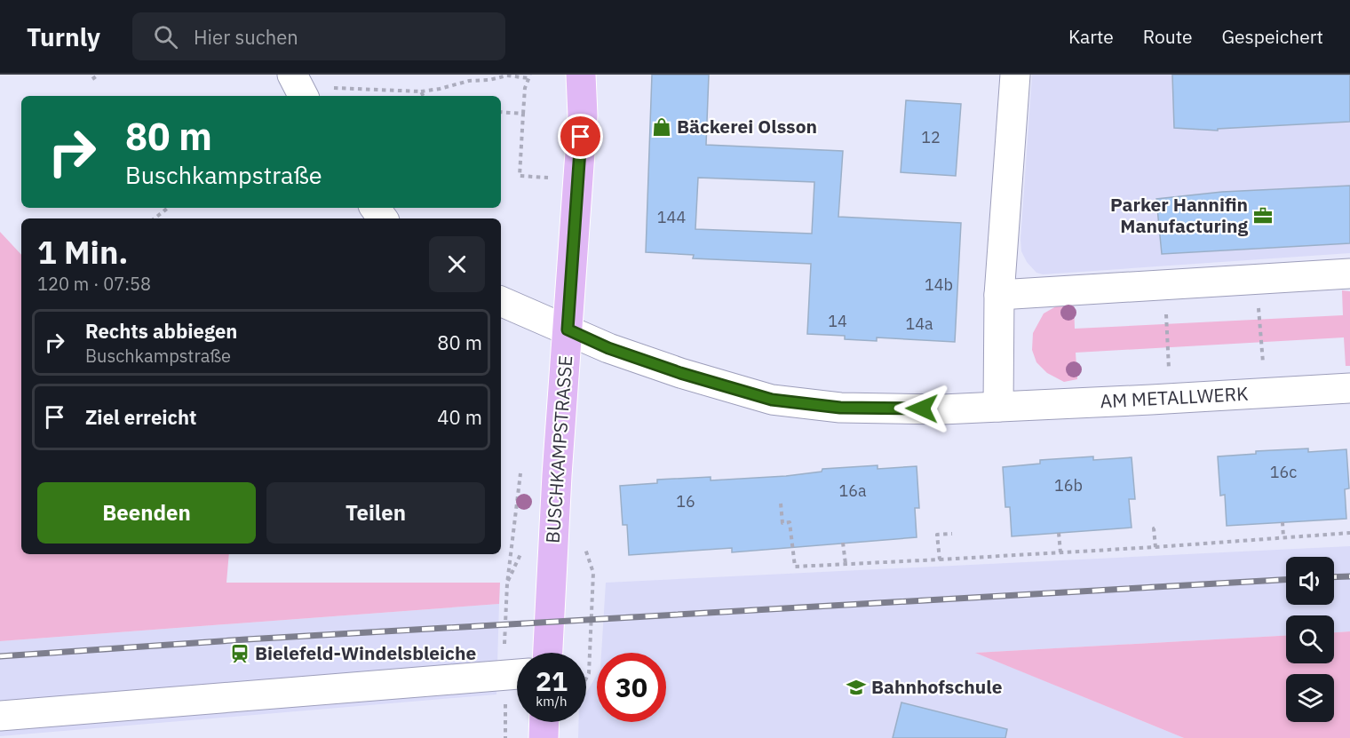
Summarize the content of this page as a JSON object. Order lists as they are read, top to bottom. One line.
{"streets":{"main road":["BUSCHKAMPSTRASSE"],"street":["AM METALLWERK"]},"crossings":[["AM METALLWERK","BUSCHKAMPSTRASSE"]],"places":{"shop":["Bäckerei Olsson"],"office":["Parker Hannifin Manufacturing"],"station":["Bielefeld-Windelsbleiche"],"school or university":["Bahnhofschule"]},"house_numbers":["12","144","14b","14","14a","16c","16b","16a","16"],"page":{"header":"Turnly","search":"Hier suchen","nav":["Karte","Route","Gespeichert"],"turn":["80 m","Buschkampstraße"],"heading":["1 Min.","120 m · 07:58"],"list":[{"name":"Rechts abbiegen","note":"Buschkampstraße","value":"80 m"},{"name":"Ziel erreicht","value":"40 m"}],"buttons":["Beenden","Teilen"],"speed":"21 km/h","limit":"30"}}
